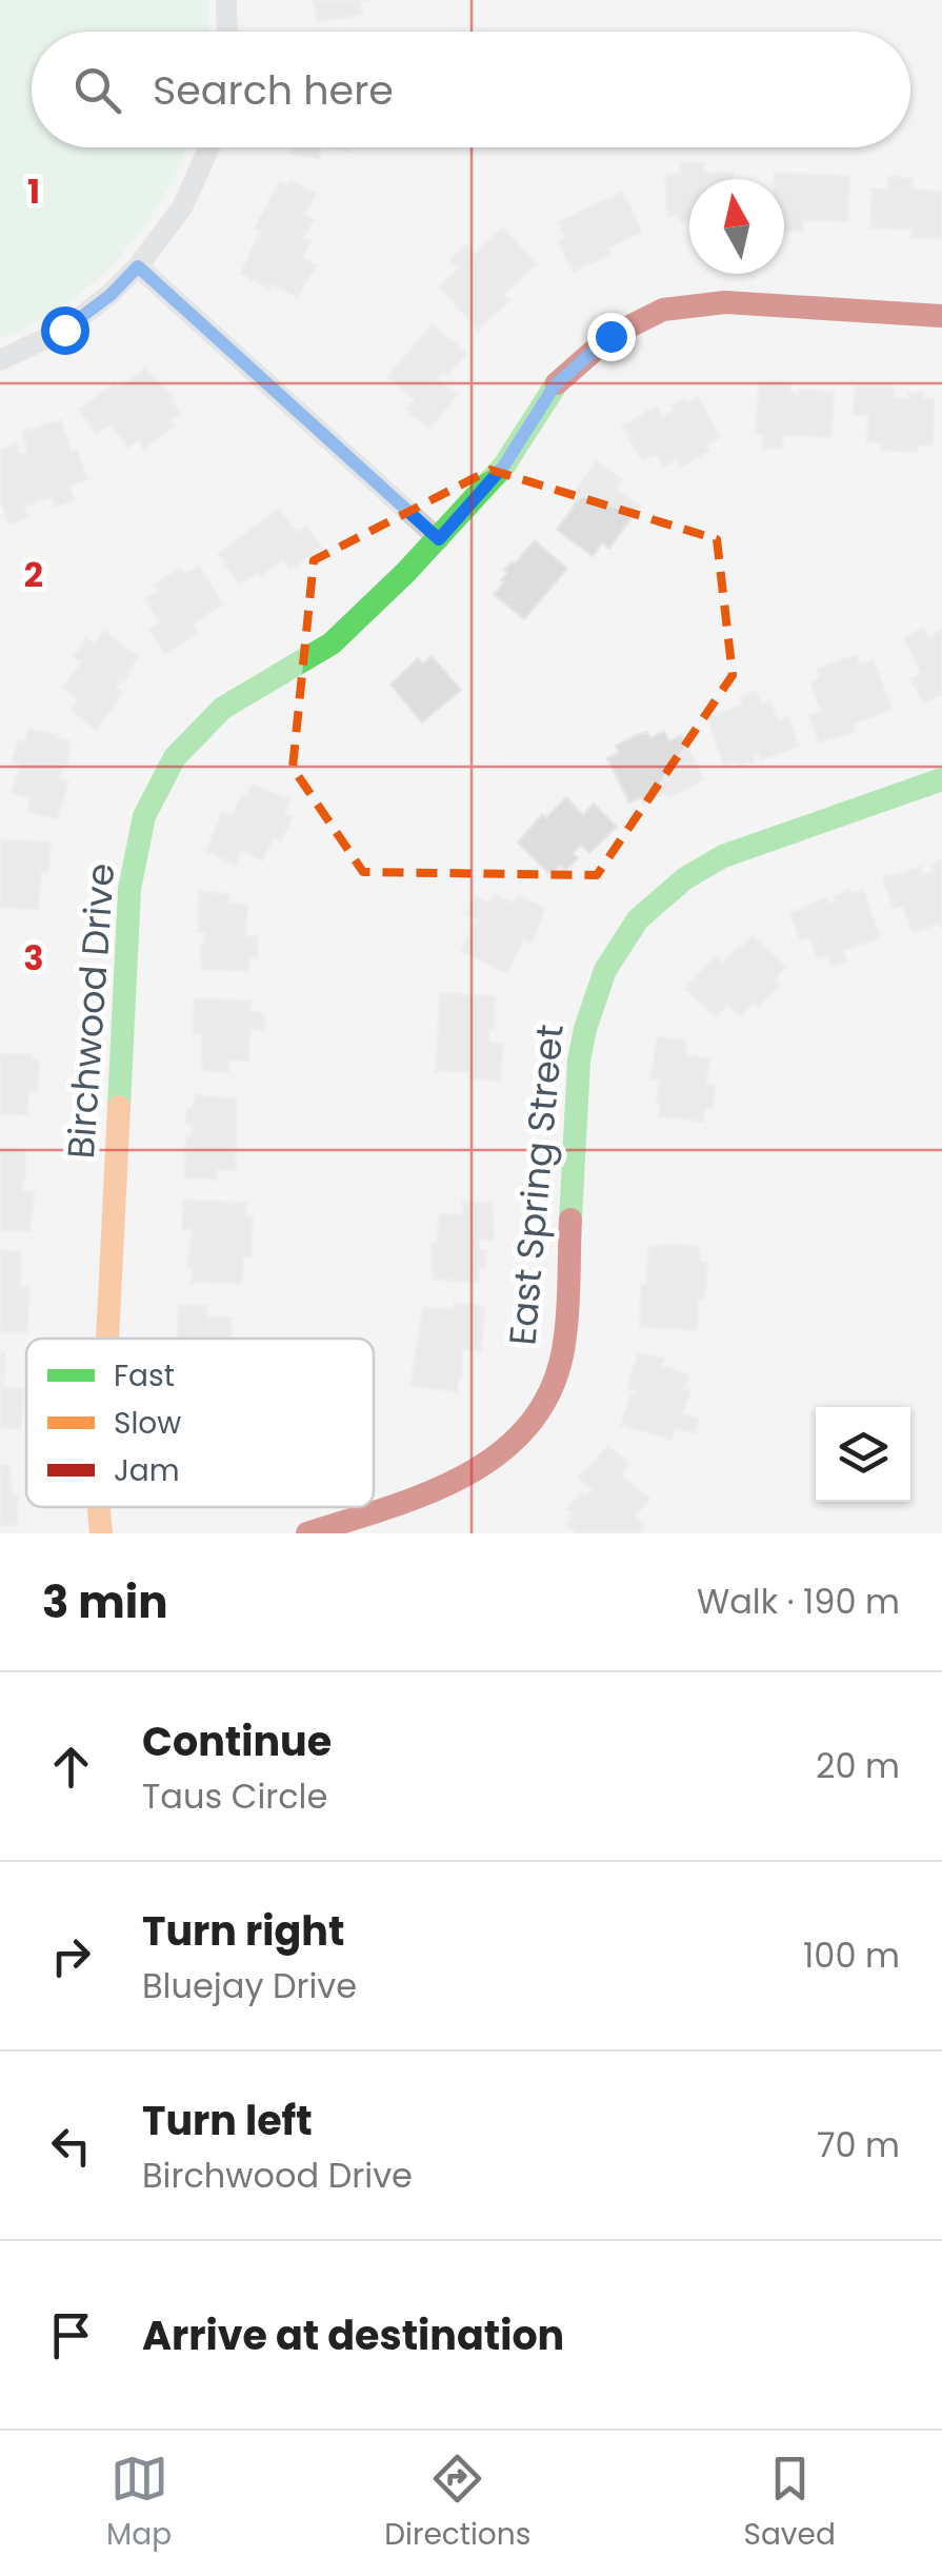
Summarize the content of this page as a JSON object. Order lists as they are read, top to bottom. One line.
{"streets":{"street":["Birchwood Drive","East Spring Street"]},"legend":["Fast","Slow","Jam"],"north":"top","page":{"search":"Search here","heading":["3 min","Walk · 190 m"],"list":[["Continue","Taus Circle","20 m"],["Turn right","Bluejay Drive","100 m"],["Turn left","Birchwood Drive","70 m"],"Arrive at destination"],"nav":["Map","Directions","Saved"]},"grid":{"rows":["1","2","3"]}}
